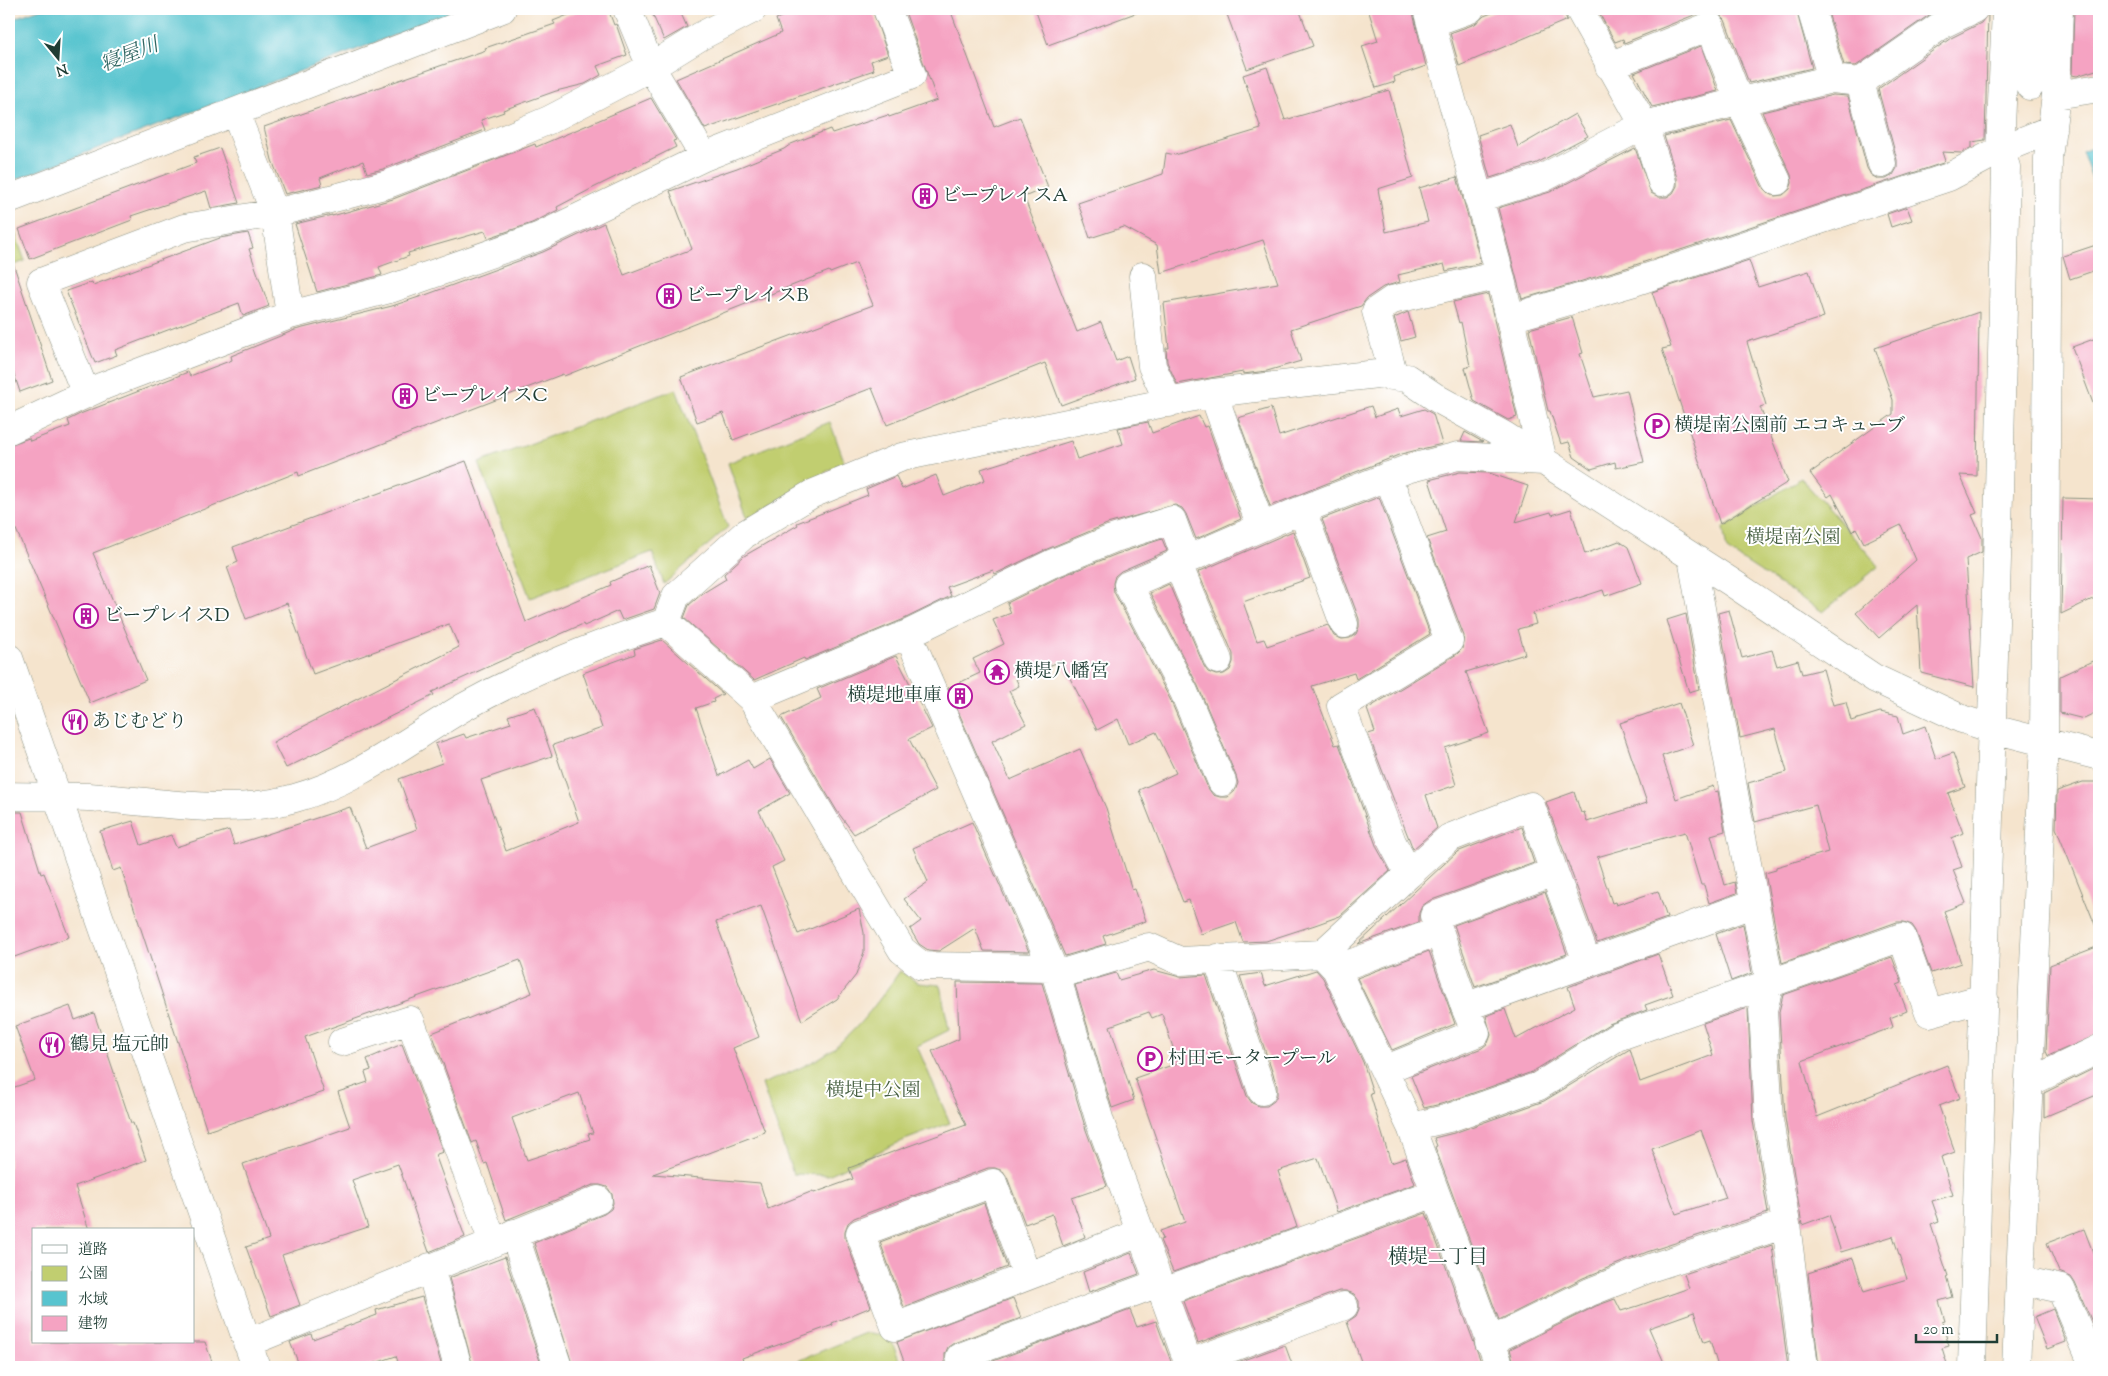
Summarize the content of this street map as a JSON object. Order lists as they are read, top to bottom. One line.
{"districts":["横堤二丁目"],"water":["寝屋川"],"parks":["横堤南公園","横堤中公園"],"places":{"building":["ビープレイスA","ビープレイスB","ビープレイスC","ビープレイスD","横堤地車庫"],"parking":["横堤南公園前 エコキューブ","村田モータープール"],"temple":["横堤八幡宮"],"restaurant":["あじむどり","鶴見 塩元帥"]},"legend":["道路","公園","水域","建物"],"scale_bar":"20 m","north":"bottom"}
